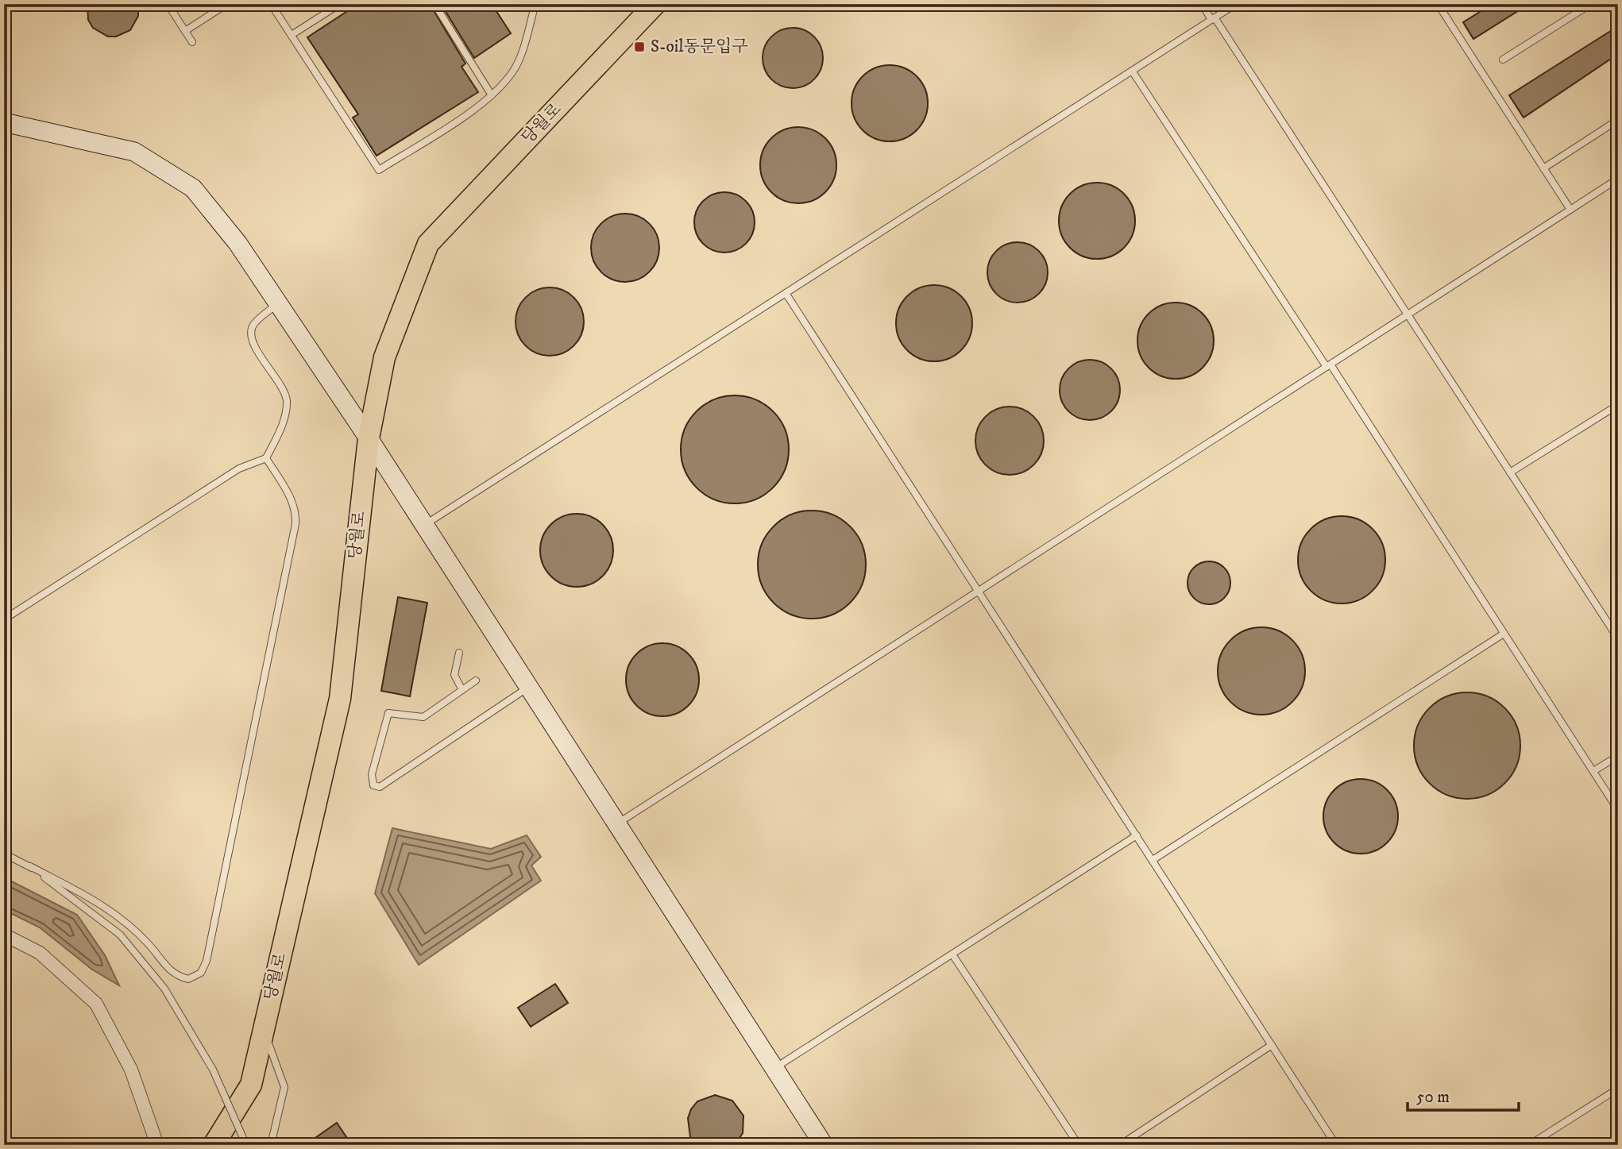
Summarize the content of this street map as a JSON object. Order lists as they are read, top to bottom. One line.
{"streets":{"main road":["당월로"]},"places":{"transit":["S-oil동문입구"]},"scale_bar":"50 m"}
